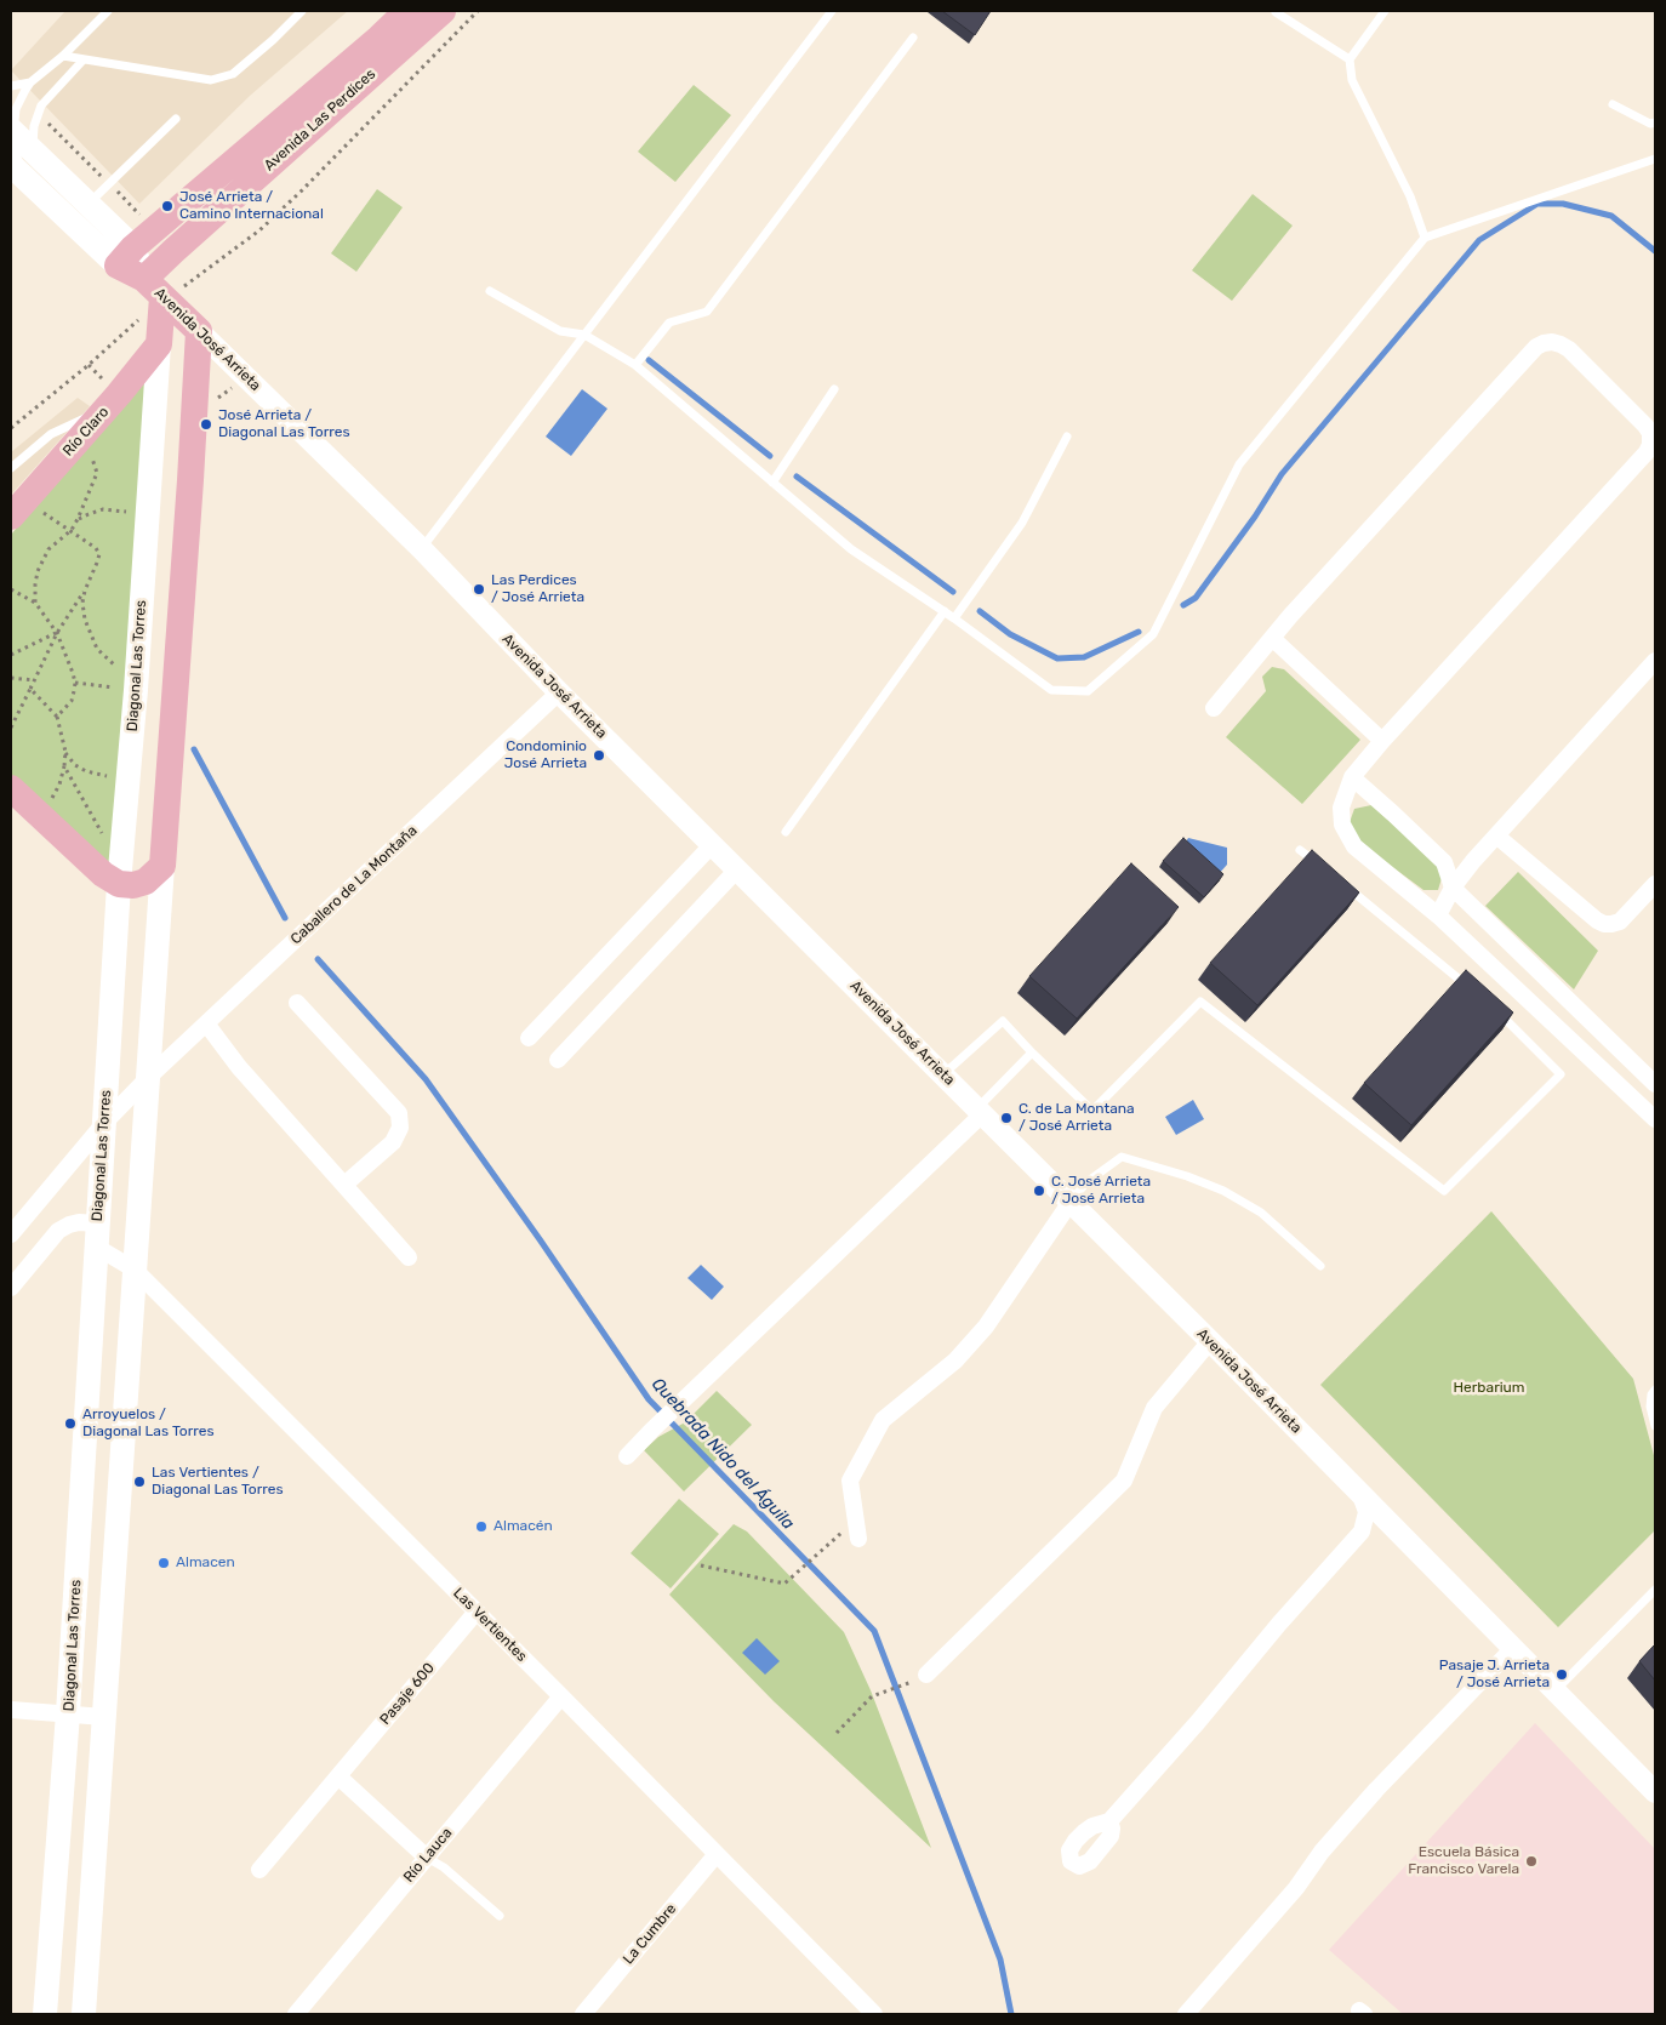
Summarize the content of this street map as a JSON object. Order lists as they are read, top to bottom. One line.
{"streets":{"main road":["Avenida Las Perdices","Avenida José Arrieta","Río Claro","Diagonal Las Torres"],"street":["Caballero de La Montaña","Las Vertientes","Pasaje 600","Río Lauca","La Cumbre"]},"crossings":[["Avenida Las Perdices","Avenida José Arrieta"],["Avenida Las Perdices","Diagonal Las Torres"],["Avenida José Arrieta","Diagonal Las Torres"],["Avenida José Arrieta","Caballero de La Montaña"],["Río Claro","Diagonal Las Torres"],["Diagonal Las Torres","Las Vertientes"],["Las Vertientes","Pasaje 600"],["Las Vertientes","Río Lauca"],["Las Vertientes","La Cumbre"]],"water":["Quebrada Nido del Águila"],"parks":["Herbarium"],"places":["José Arrieta / Camino Internacional","José Arrieta / Diagonal Las Torres","Las Perdices / José Arrieta","Condominio José Arrieta","C. de La Montana / José Arrieta","C. José Arrieta / José Arrieta","Arroyuelos / Diagonal Las Torres","Las Vertientes / Diagonal Las Torres","Almacén","Almacen","Pasaje J. Arrieta / José Arrieta","Escuela Básica Francisco Varela"]}
